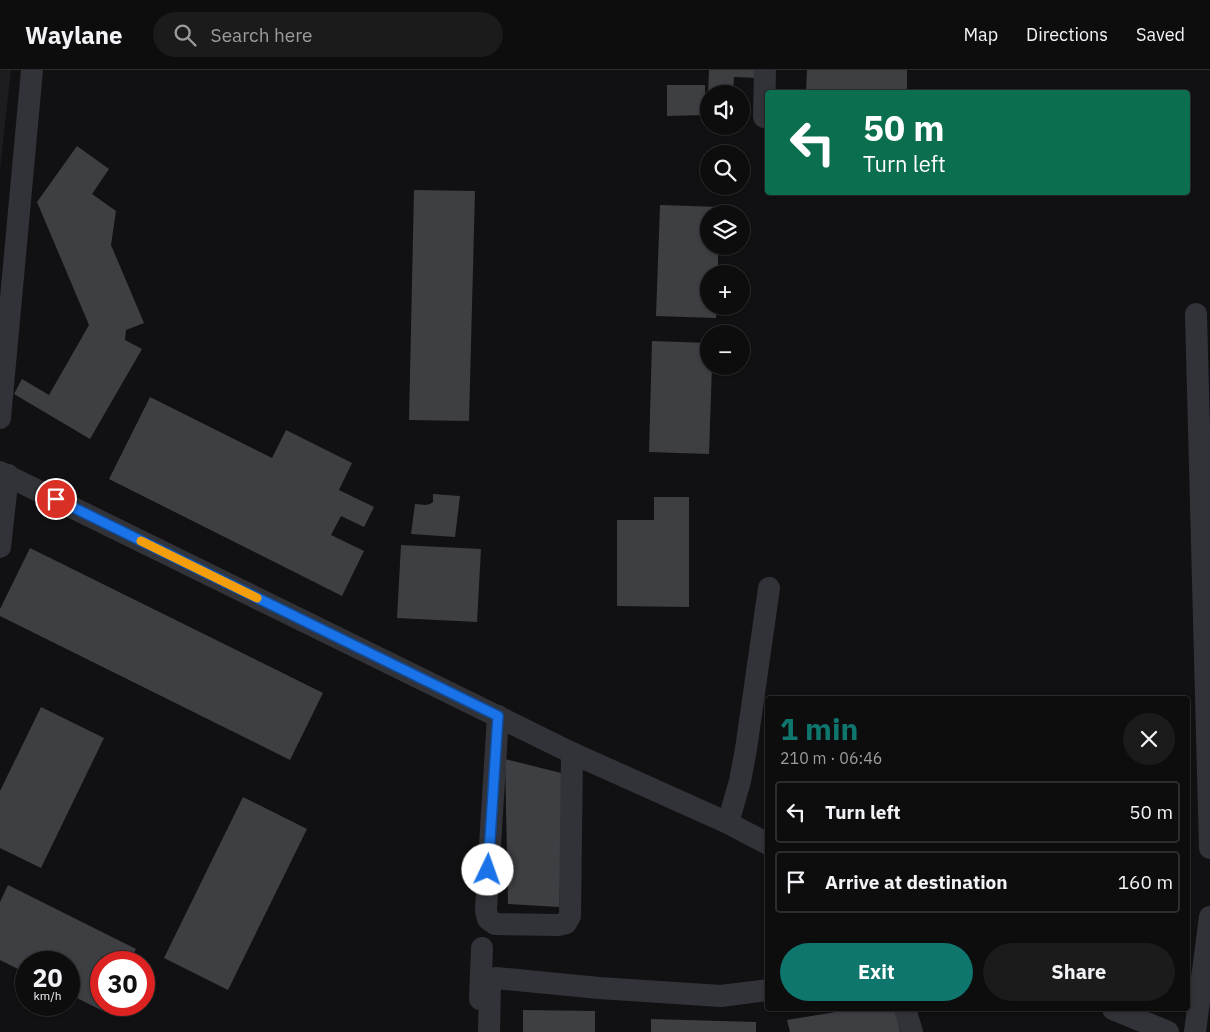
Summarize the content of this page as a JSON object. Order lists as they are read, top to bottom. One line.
{"page":{"header":"Waylane","search":"Search here","nav":["Map","Directions","Saved"],"map_buttons":["+","−"],"turn":["50 m","Turn left"],"heading":["1 min","210 m · 06:46"],"list":[{"name":"Turn left","value":"50 m"},{"name":"Arrive at destination","value":"160 m"}],"buttons":["Exit","Share"],"speed":"20 km/h","limit":"30"}}
